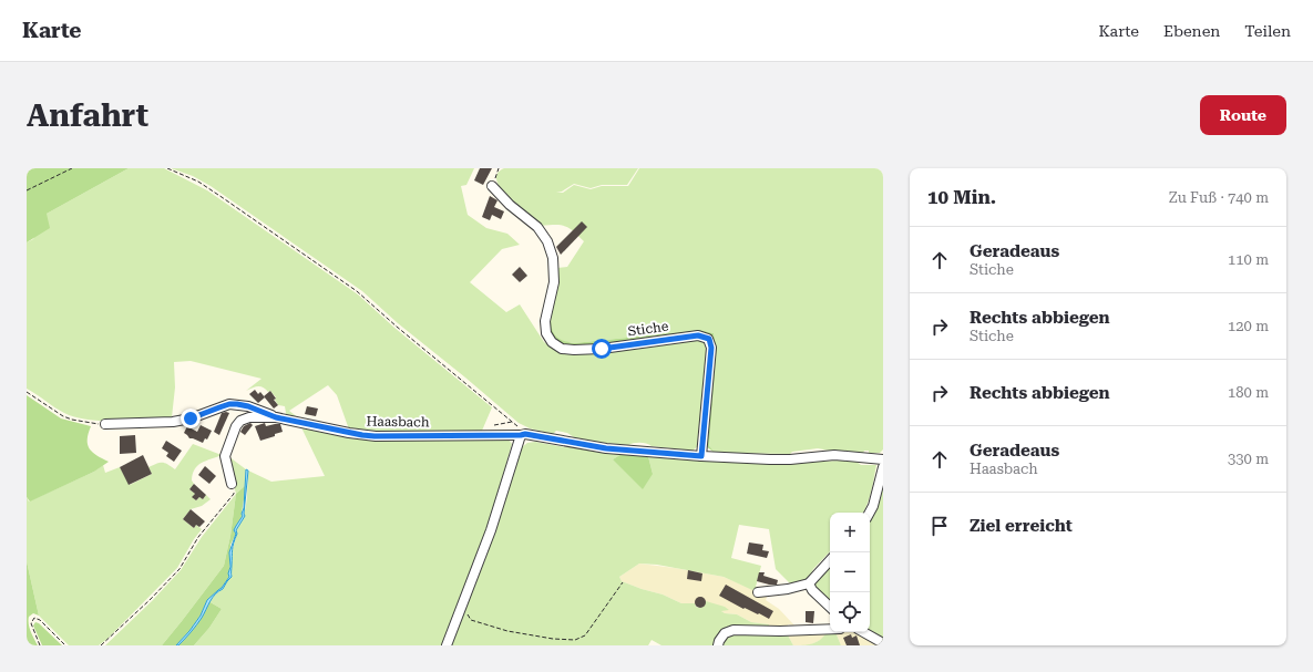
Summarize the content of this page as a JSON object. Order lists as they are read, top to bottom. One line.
{"streets":{"street":["Stiche","Haasbach"]},"crossings":[["Stiche","Haasbach"]],"page":{"header":"Karte","nav":["Karte","Ebenen","Teilen"],"buttons":"Route","title":"Anfahrt","heading":["10 Min.","Zu Fuß · 740 m"],"list":[["Geradeaus","Stiche","110 m"],["Rechts abbiegen","Stiche","120 m"],["Rechts abbiegen","180 m"],["Geradeaus","Haasbach","330 m"],"Ziel erreicht"],"map_buttons":["+","−"]}}
